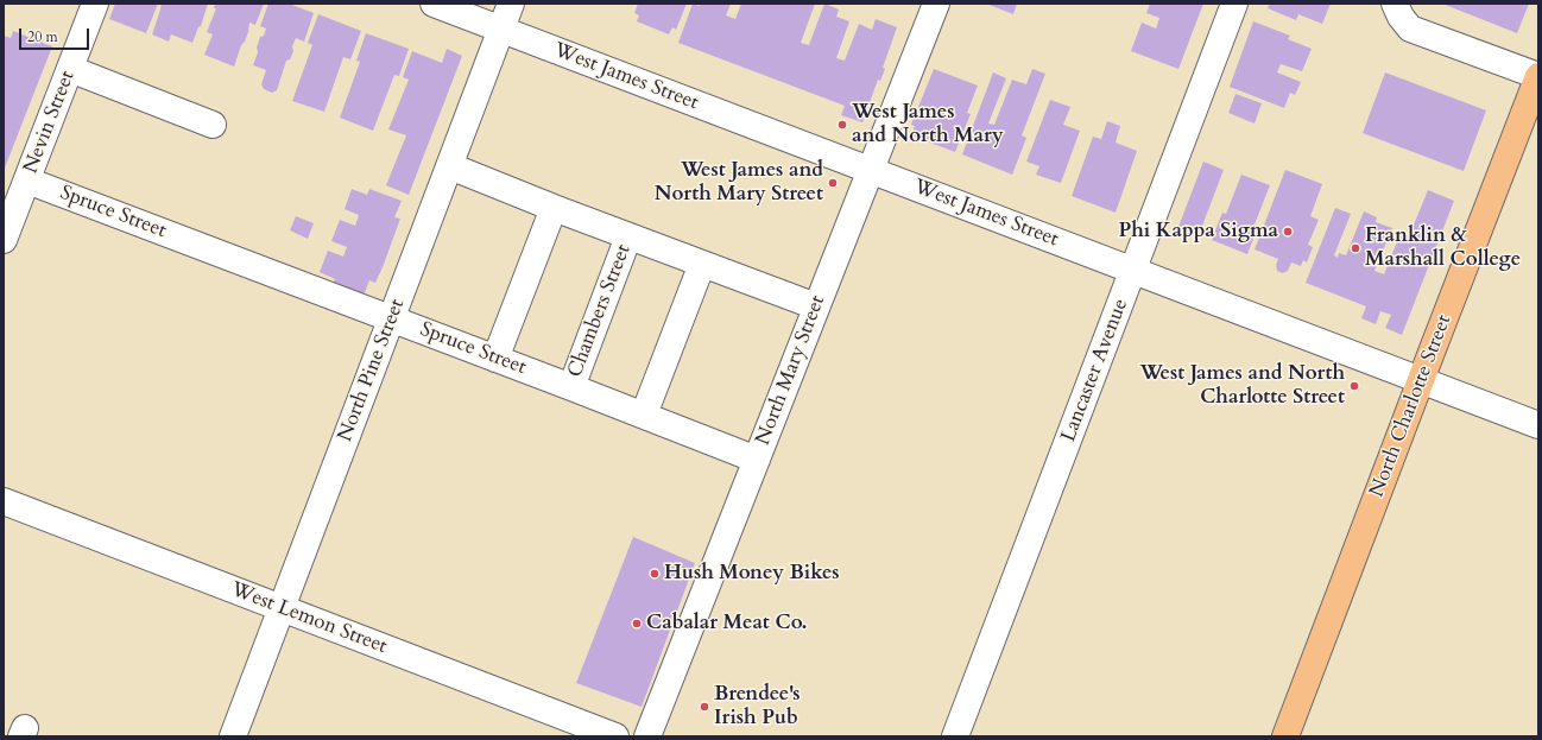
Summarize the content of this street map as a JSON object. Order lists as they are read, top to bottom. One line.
{"streets":{"main road":["North Charlotte Street"],"street":["West James Street","Nevin Street","Spruce Street","Chambers Street","North Pine Street","North Mary Street","Lancaster Avenue","West Lemon Street"]},"crossings":[["West James Street","North Pine Street"],["West James Street","North Mary Street"],["West James Street","Lancaster Avenue"],["West James Street","North Charlotte Street"],["Nevin Street","Spruce Street"],["Spruce Street","Chambers Street"],["Spruce Street","North Pine Street"],["Spruce Street","North Mary Street"],["North Pine Street","West Lemon Street"]],"places":["West James and North Mary","West James and North Mary Street","Phi Kappa Sigma","Franklin & Marshall College","West James and North Charlotte Street","Hush Money Bikes","Cabalar Meat Co.","Brendee's Irish Pub"],"scale_bar":"20 m"}
